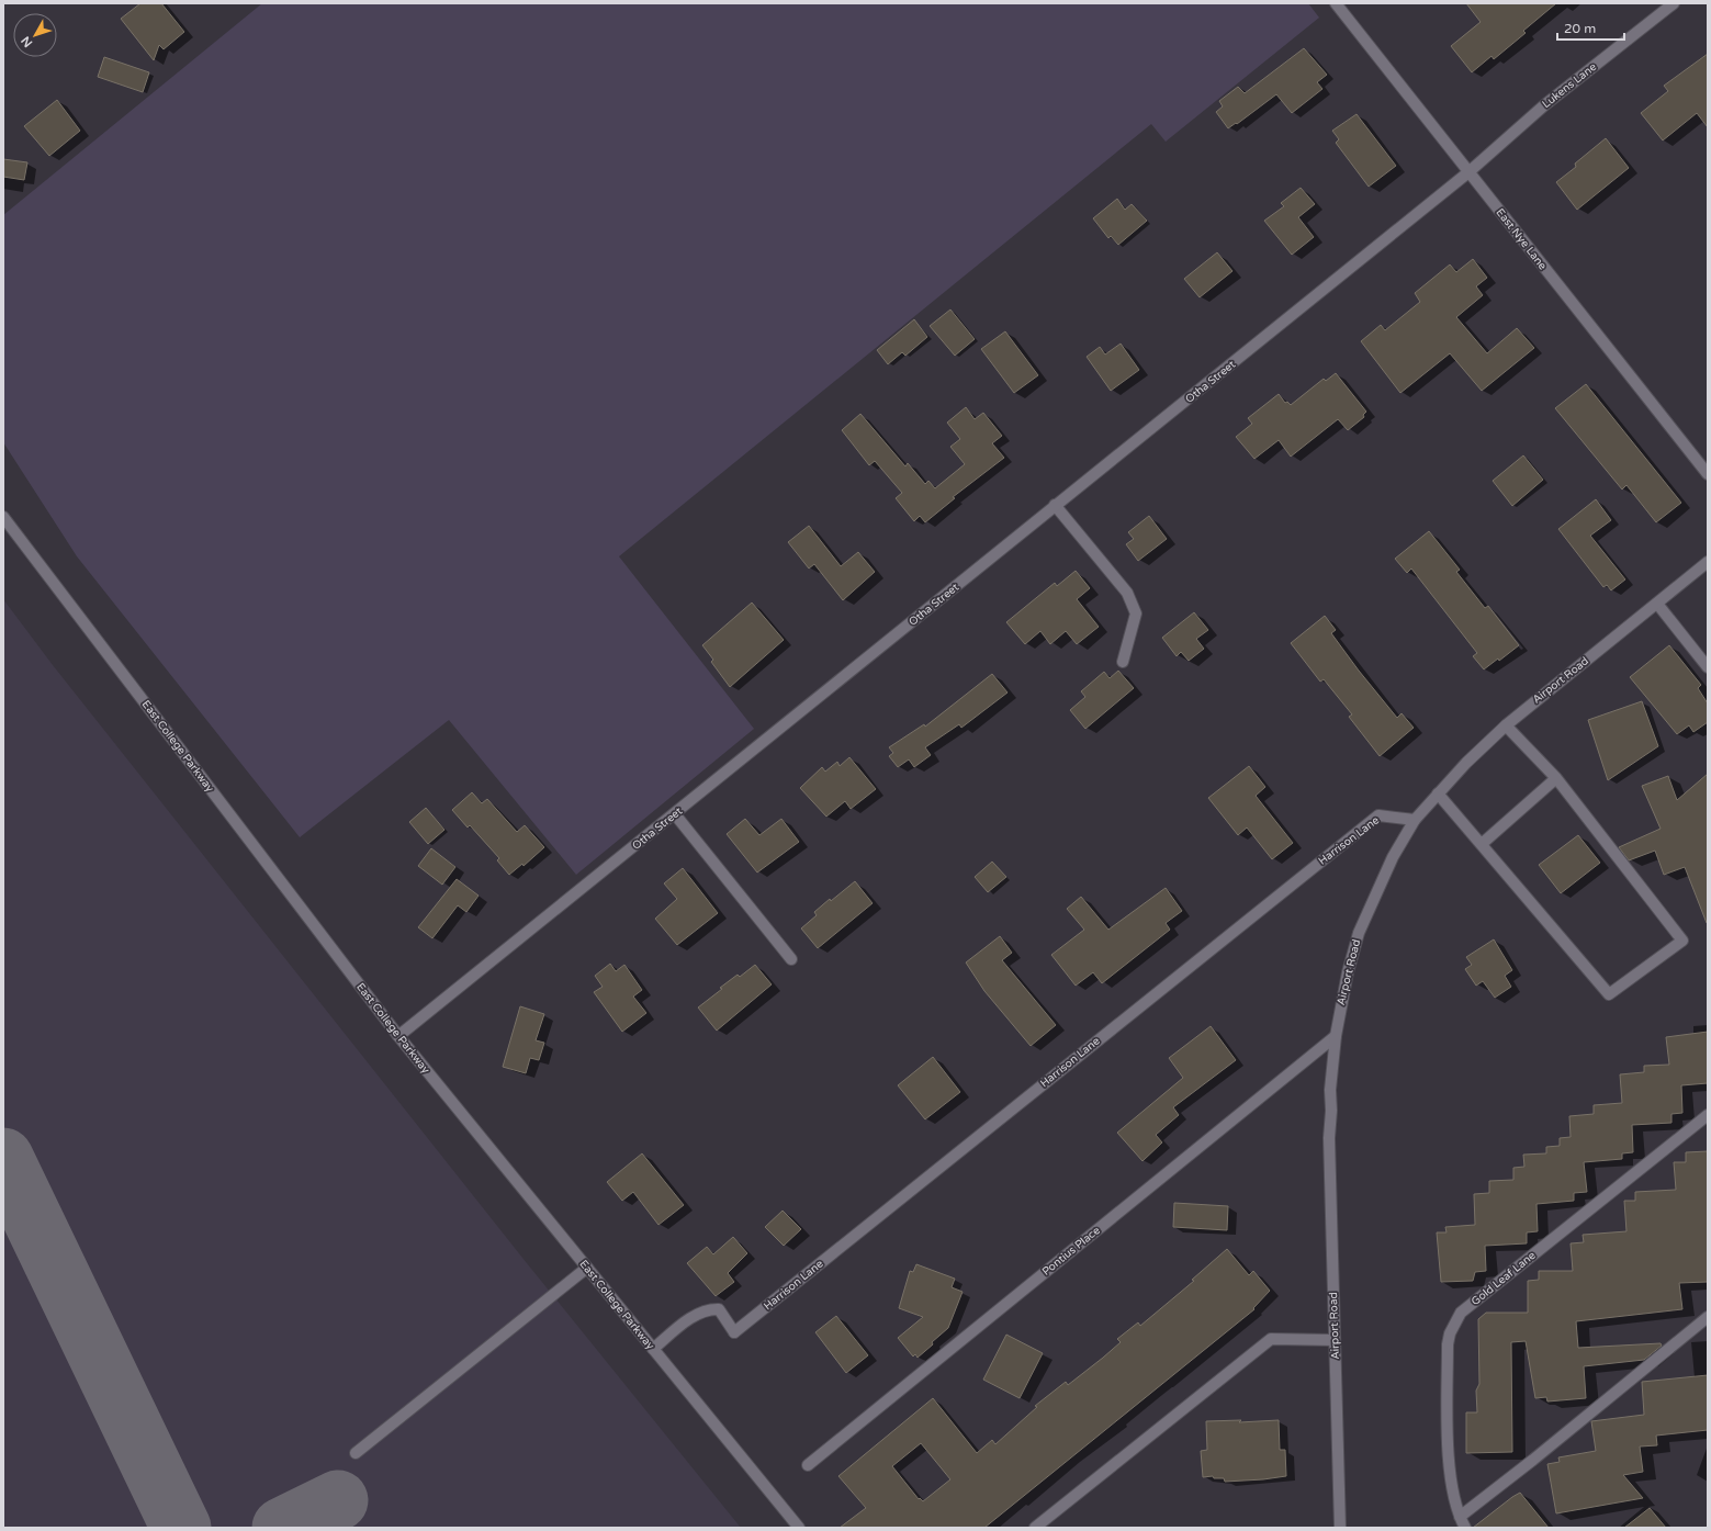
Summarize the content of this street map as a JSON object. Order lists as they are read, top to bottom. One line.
{"streets":{"street":["Lukens Lane","East Nye Lane","Otha Street","Airport Road","East College Parkway","Harrison Lane","Pontius Place","Gold Leaf Lane"]},"crossings":[["Lukens Lane","East Nye Lane"],["Lukens Lane","Otha Street"],["East Nye Lane","Otha Street"],["Otha Street","East College Parkway"],["Airport Road","Harrison Lane"],["Airport Road","Pontius Place"],["East College Parkway","Harrison Lane"]],"scale_bar":"20 m","north":"bottom left"}
